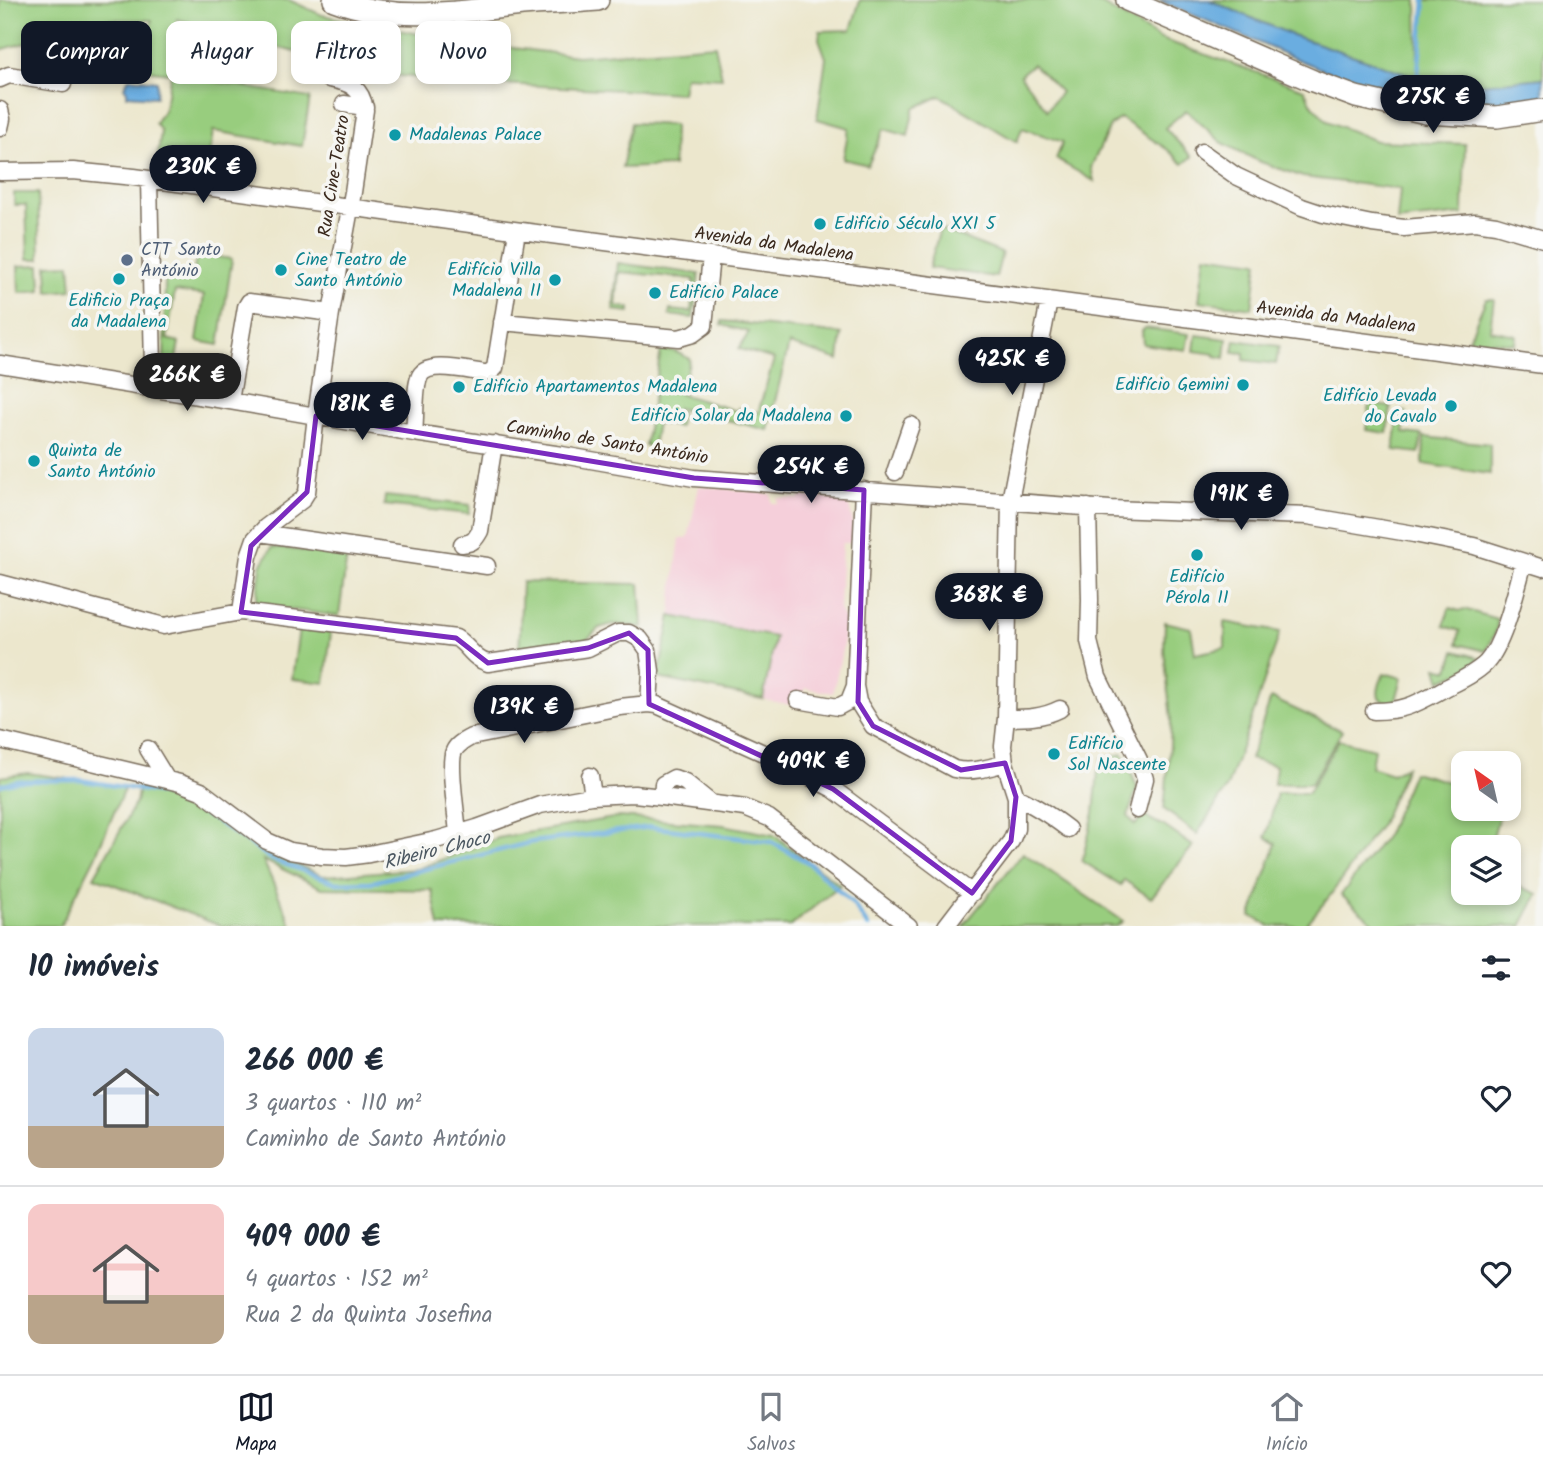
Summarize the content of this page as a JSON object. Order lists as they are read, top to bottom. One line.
{"streets":{"street":["Rua Cine-Teatro","Avenida da Madalena","Caminho de Santo António"]},"crossings":[["Rua Cine-Teatro","Avenida da Madalena"],["Rua Cine-Teatro","Caminho de Santo António"]],"water":["Ribeiro Choco"],"places":["Madalenas Palace","Edifício Século XXI 5","CTT Santo António","Cine Teatro de Santo António","Edificio Praça da Madalena","Edifício Villa Madalena II","Edifício Palace","Edifício Gemini","Edifício Apartamentos Madalena","Edifício Levada do Cavalo","Edifício Solar da Madalena","Quinta de Santo António","Edifício Pérola II","Edifício Sol Nascente"],"north":"top left","page":{"chip":["Comprar","Alugar","Filtros","Novo"],"price":["275K €","230K €","425K €","266K €","181K €","254K €","191K €","368K €","139K €","409K €"],"heading":"10 imóveis","list":[{"name":"266 000 €","note":"3 quartos · 110 m² · Caminho de Santo António"},{"name":"409 000 €","note":"4 quartos · 152 m² · Rua 2 da Quinta Josefina"}],"tabs":["Mapa","Salvos","Início"]}}
